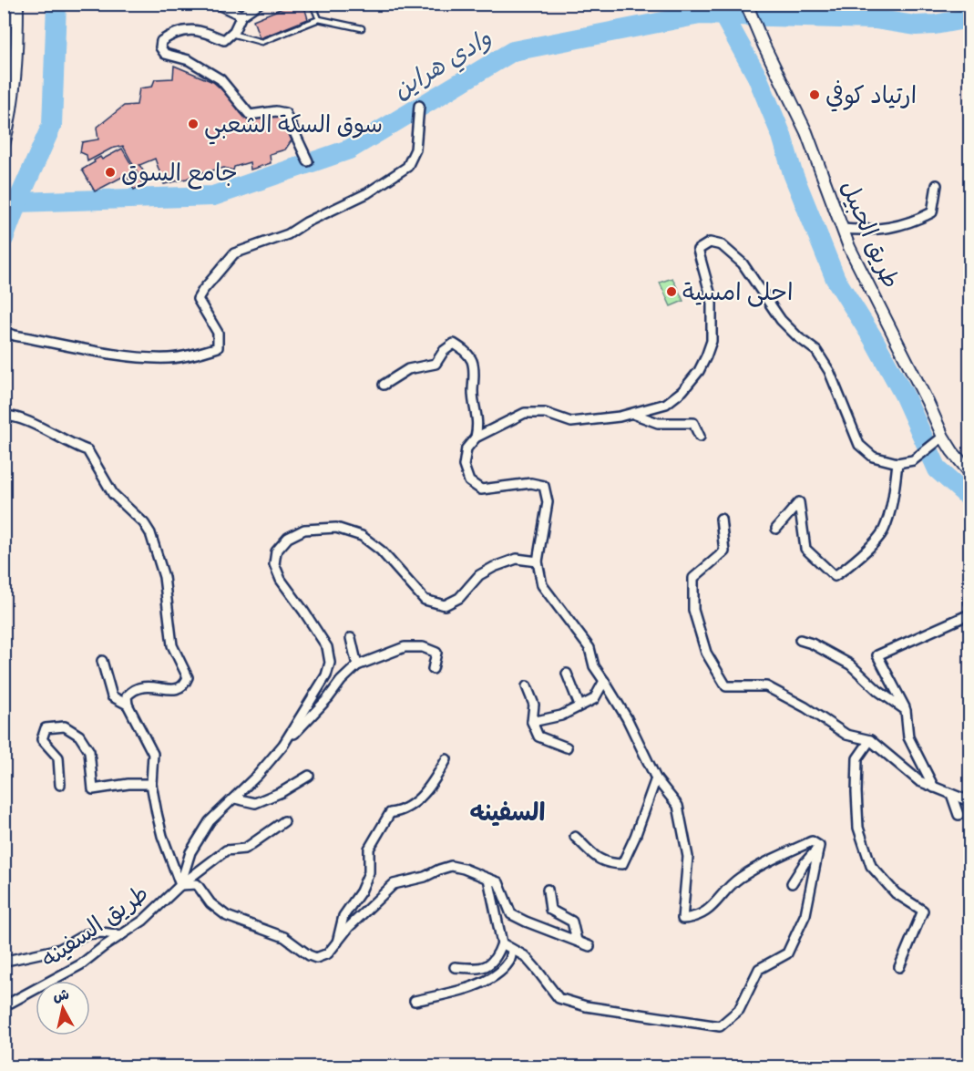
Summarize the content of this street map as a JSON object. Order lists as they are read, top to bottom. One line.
{"streets":{"street":["طريق الحبيل","طريق السفينه"]},"districts":["السفينه"],"water":["وادي هراين"],"places":["ارتياد كوفي","سوق السكة الشعبي","جامع السوق","احلى امسية"],"north":"top"}
